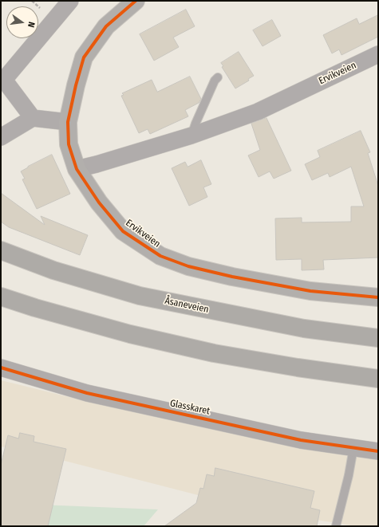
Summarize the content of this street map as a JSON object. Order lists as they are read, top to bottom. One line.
{"streets":{"highway":["Åsaneveien"],"main road":["Ervikveien"],"street":["Glasskaret"]},"north":"right"}
